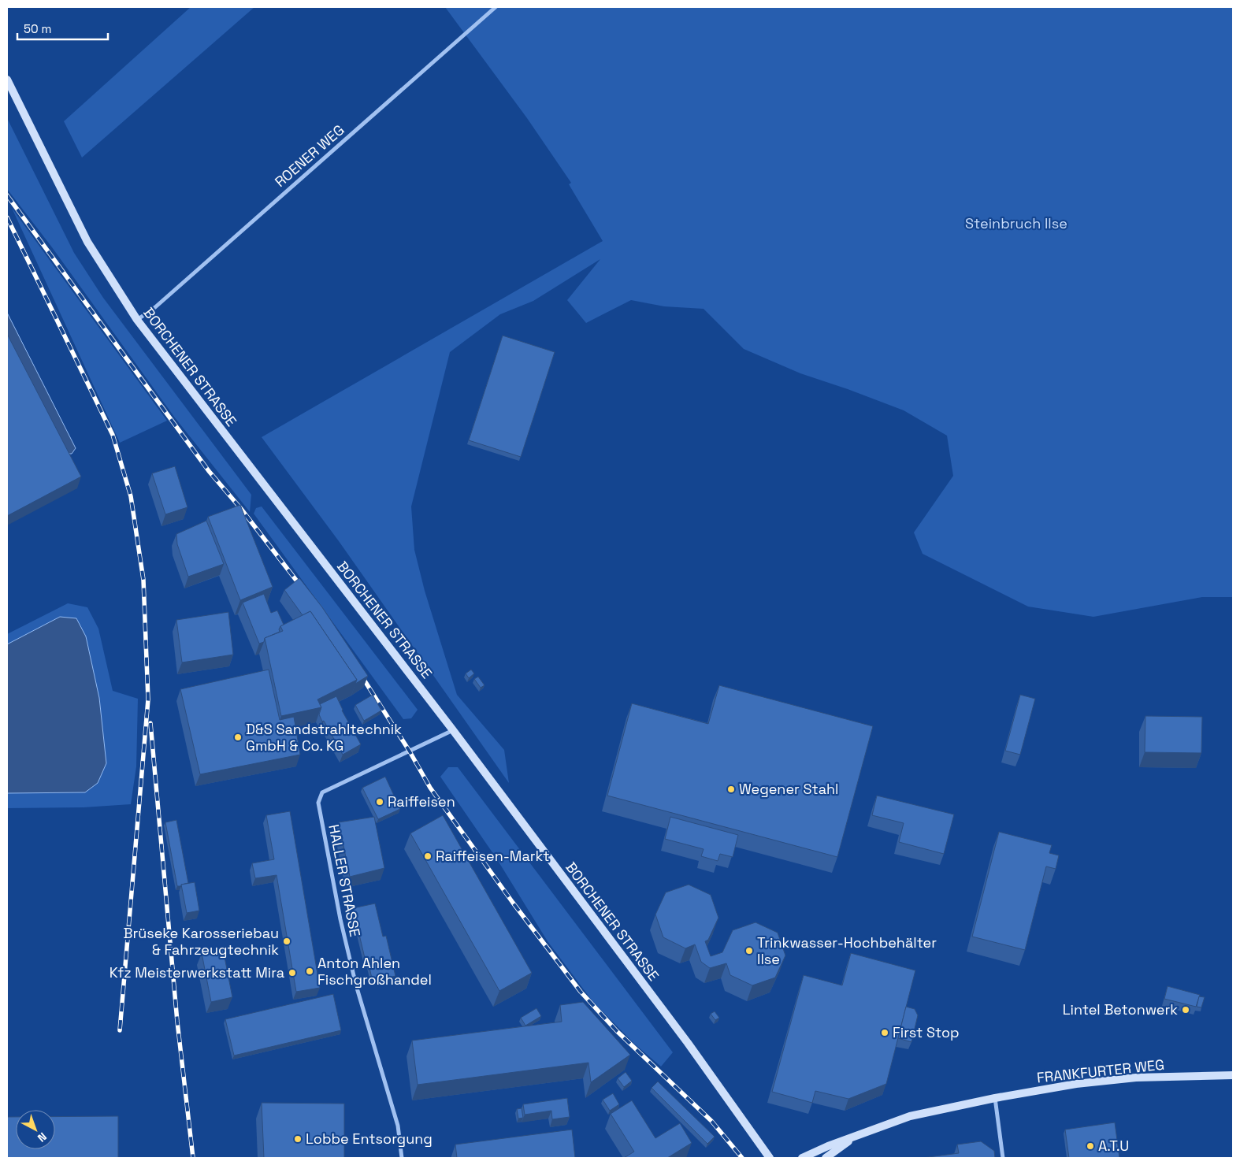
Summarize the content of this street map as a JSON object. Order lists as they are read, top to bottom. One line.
{"streets":{"main road":["BORCHENER STRASSE","FRANKFURTER WEG"],"street":["ROENER WEG","HALLER STRASSE"]},"crossings":[["ROENER WEG","BORCHENER STRASSE"],["BORCHENER STRASSE","HALLER STRASSE"]],"parks":["Steinbruch Ilse"],"places":["D&S Sandstrahltechnik GmbH & Co. KG","Wegener Stahl","Raiffeisen","Raiffeisen-Markt","Brüseke Karosseriebau & Fahrzeugtechnik","Trinkwasser-Hochbehälter Ilse","Anton Ahlen Fischgroßhandel","Kfz Meisterwerkstatt Mira","Lintel Betonwerk","First Stop","Lobbe Entsorgung","A.T.U"],"scale_bar":"50 m","north":"bottom right"}
